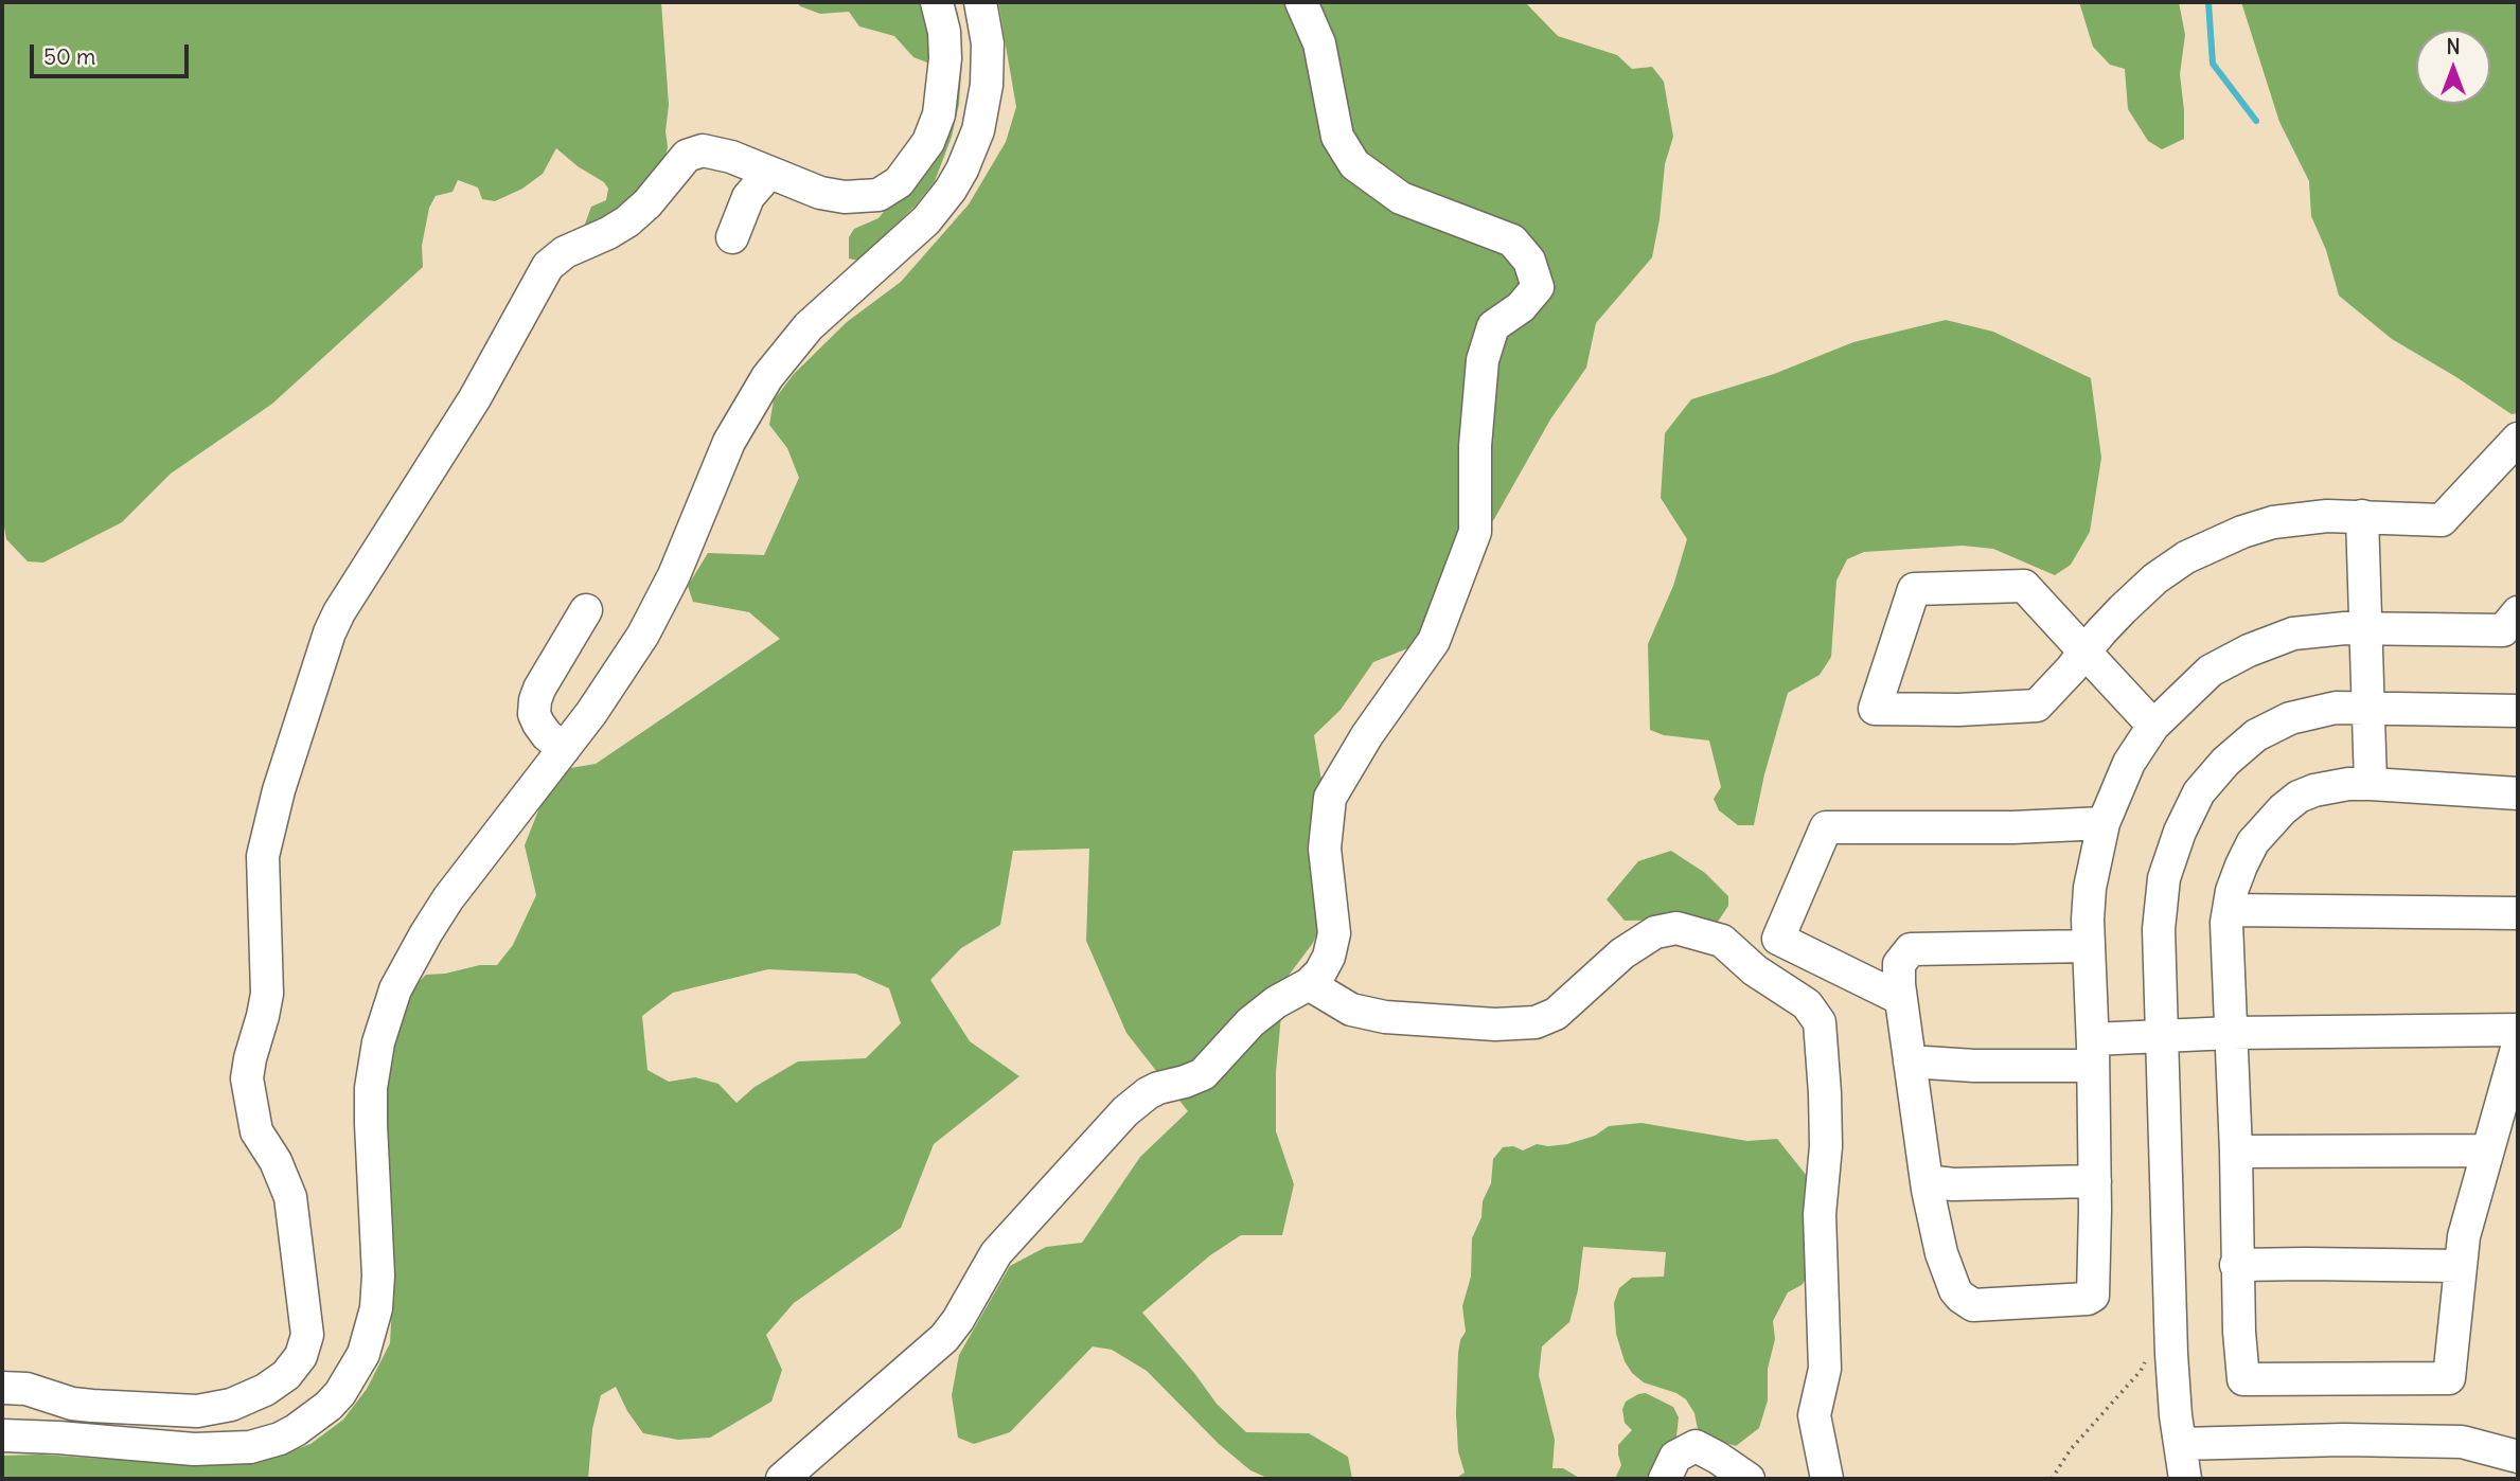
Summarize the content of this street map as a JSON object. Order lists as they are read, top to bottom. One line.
{"scale_bar":"50 m","north":"top"}
